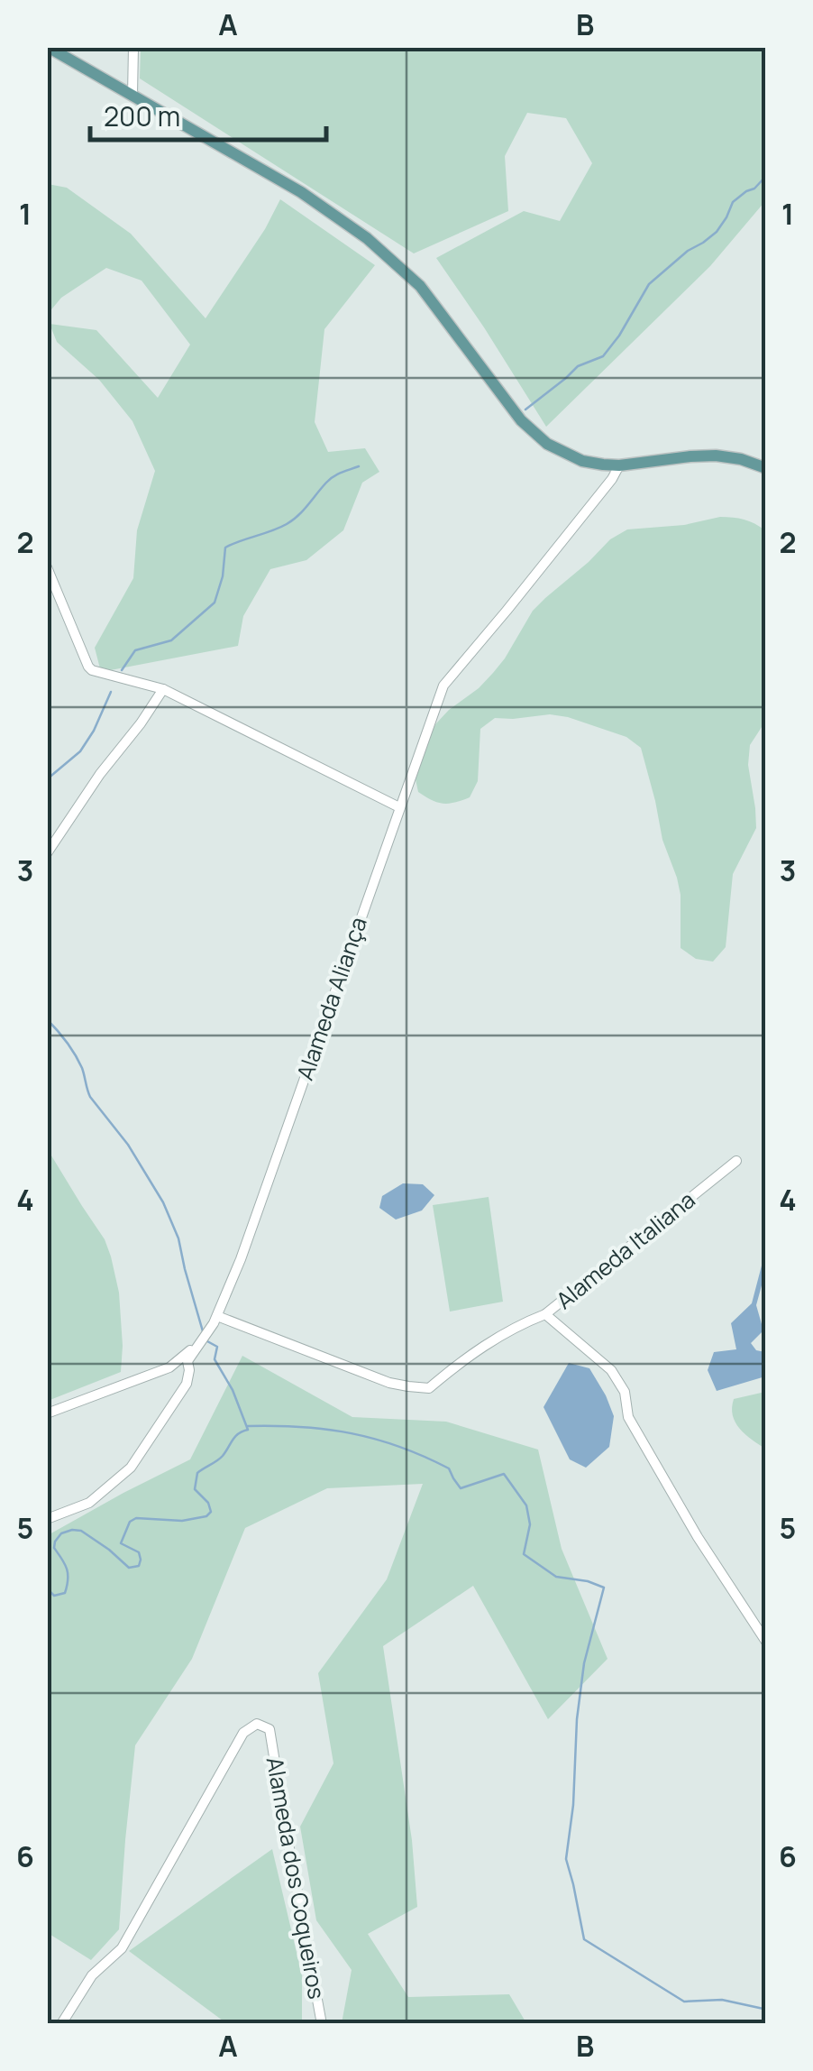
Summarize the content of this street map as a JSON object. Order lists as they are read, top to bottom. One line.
{"streets":{"street":["Alameda Aliança","Alameda Italiana","Alameda dos Coqueiros"]},"crossings":[["Alameda Aliança","Alameda Italiana"]],"scale_bar":"200 m","grid":{"columns":["A","B"],"rows":["1","2","3","4","5","6"]}}
